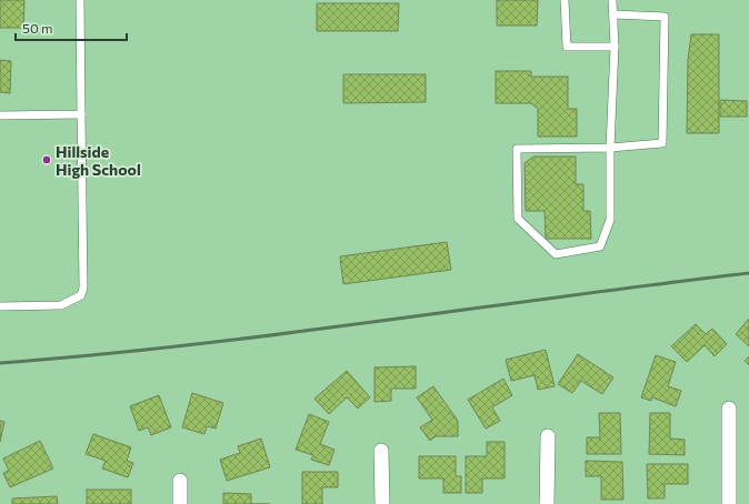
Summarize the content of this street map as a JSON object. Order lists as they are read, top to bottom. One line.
{"places":["Hillside High School"],"scale_bar":"50 m"}
